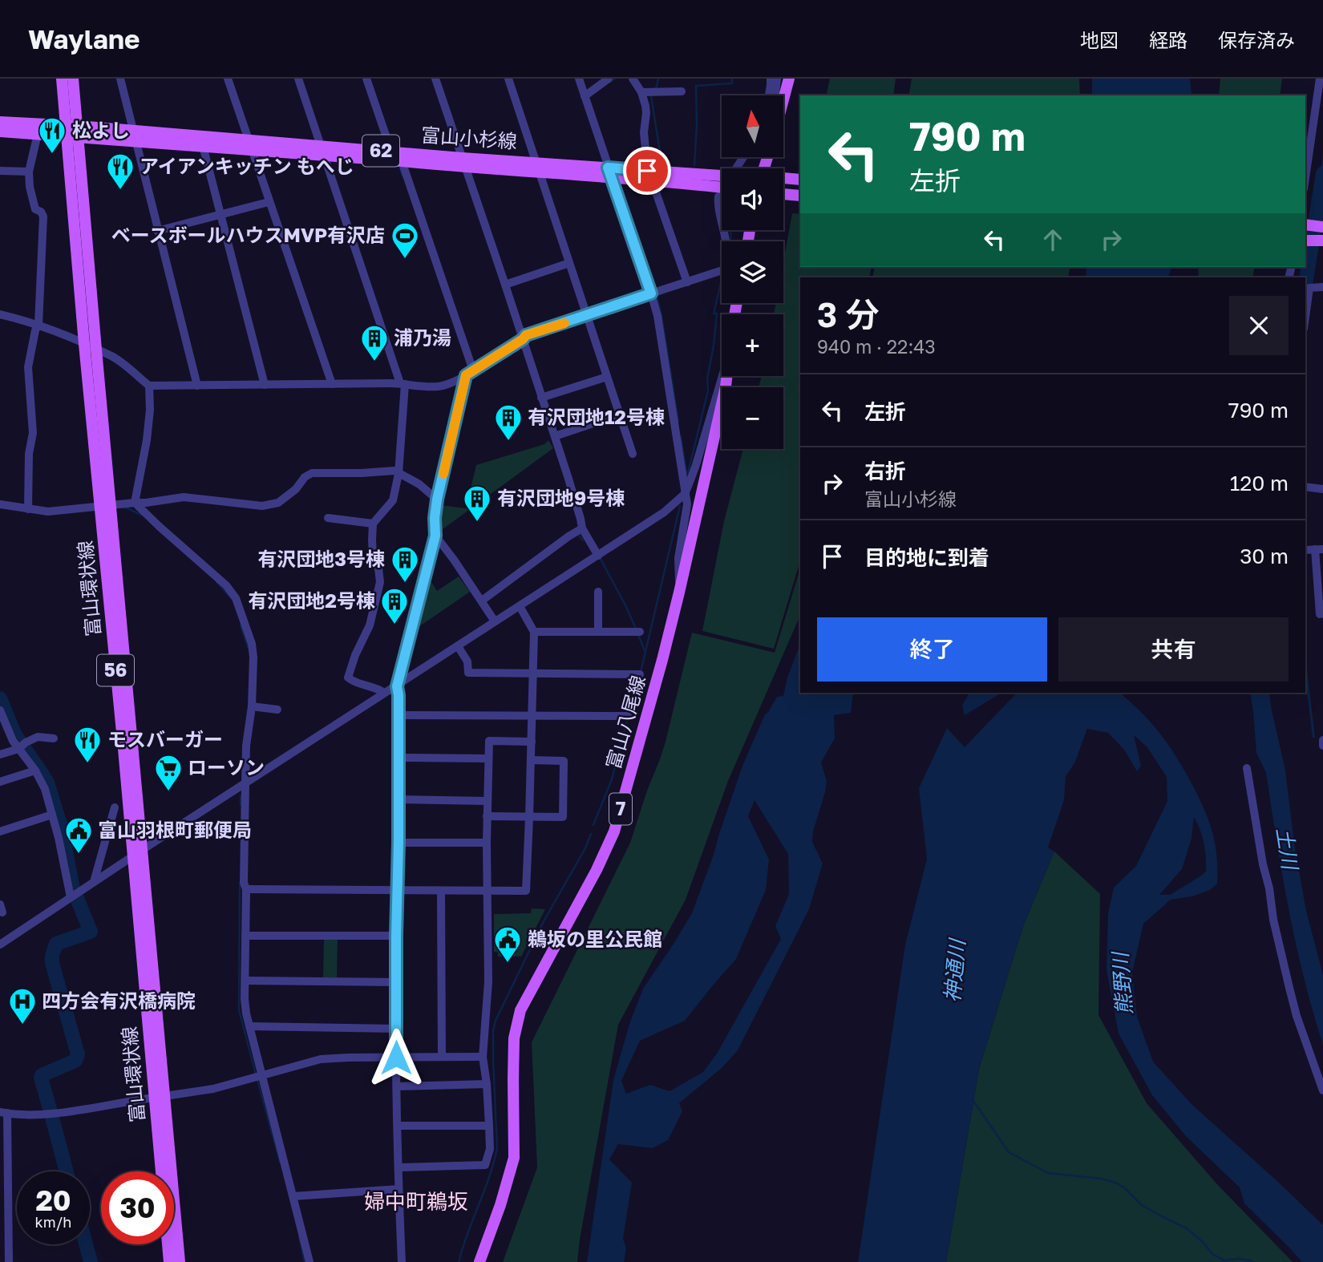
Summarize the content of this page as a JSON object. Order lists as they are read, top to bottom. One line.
{"streets":{"main road":["富山小杉線","62","富山環状線","56","富山八尾線","7"]},"crossings":[["富山小杉線","富山環状線"]],"districts":["婦中町鵜坂"],"water":["土川","神通川","熊野川"],"places":{"restaurant":["松よし","アイアンキッチン もへじ","モスバーガー"],"sports":["ベースボールハウスMVP有沢店"],"building":["浦乃湯","有沢団地12号棟","有沢団地9号棟","有沢団地3号棟","有沢団地2号棟"],"supermarket":["ローソン"],"public building":["富山羽根町郵便局","鵜坂の里公民館"],"hospital":["四方会有沢橋病院"]},"north":"top","page":{"header":"Waylane","nav":["地図","経路","保存済み"],"map_buttons":["+","−"],"turn":["790 m","左折"],"heading":["3 分","940 m · 22:43"],"list":[{"name":"左折","value":"790 m"},{"name":"右折","note":"富山小杉線","value":"120 m"},{"name":"目的地に到着","value":"30 m"}],"buttons":["終了","共有"],"speed":"20 km/h","limit":"30"}}
